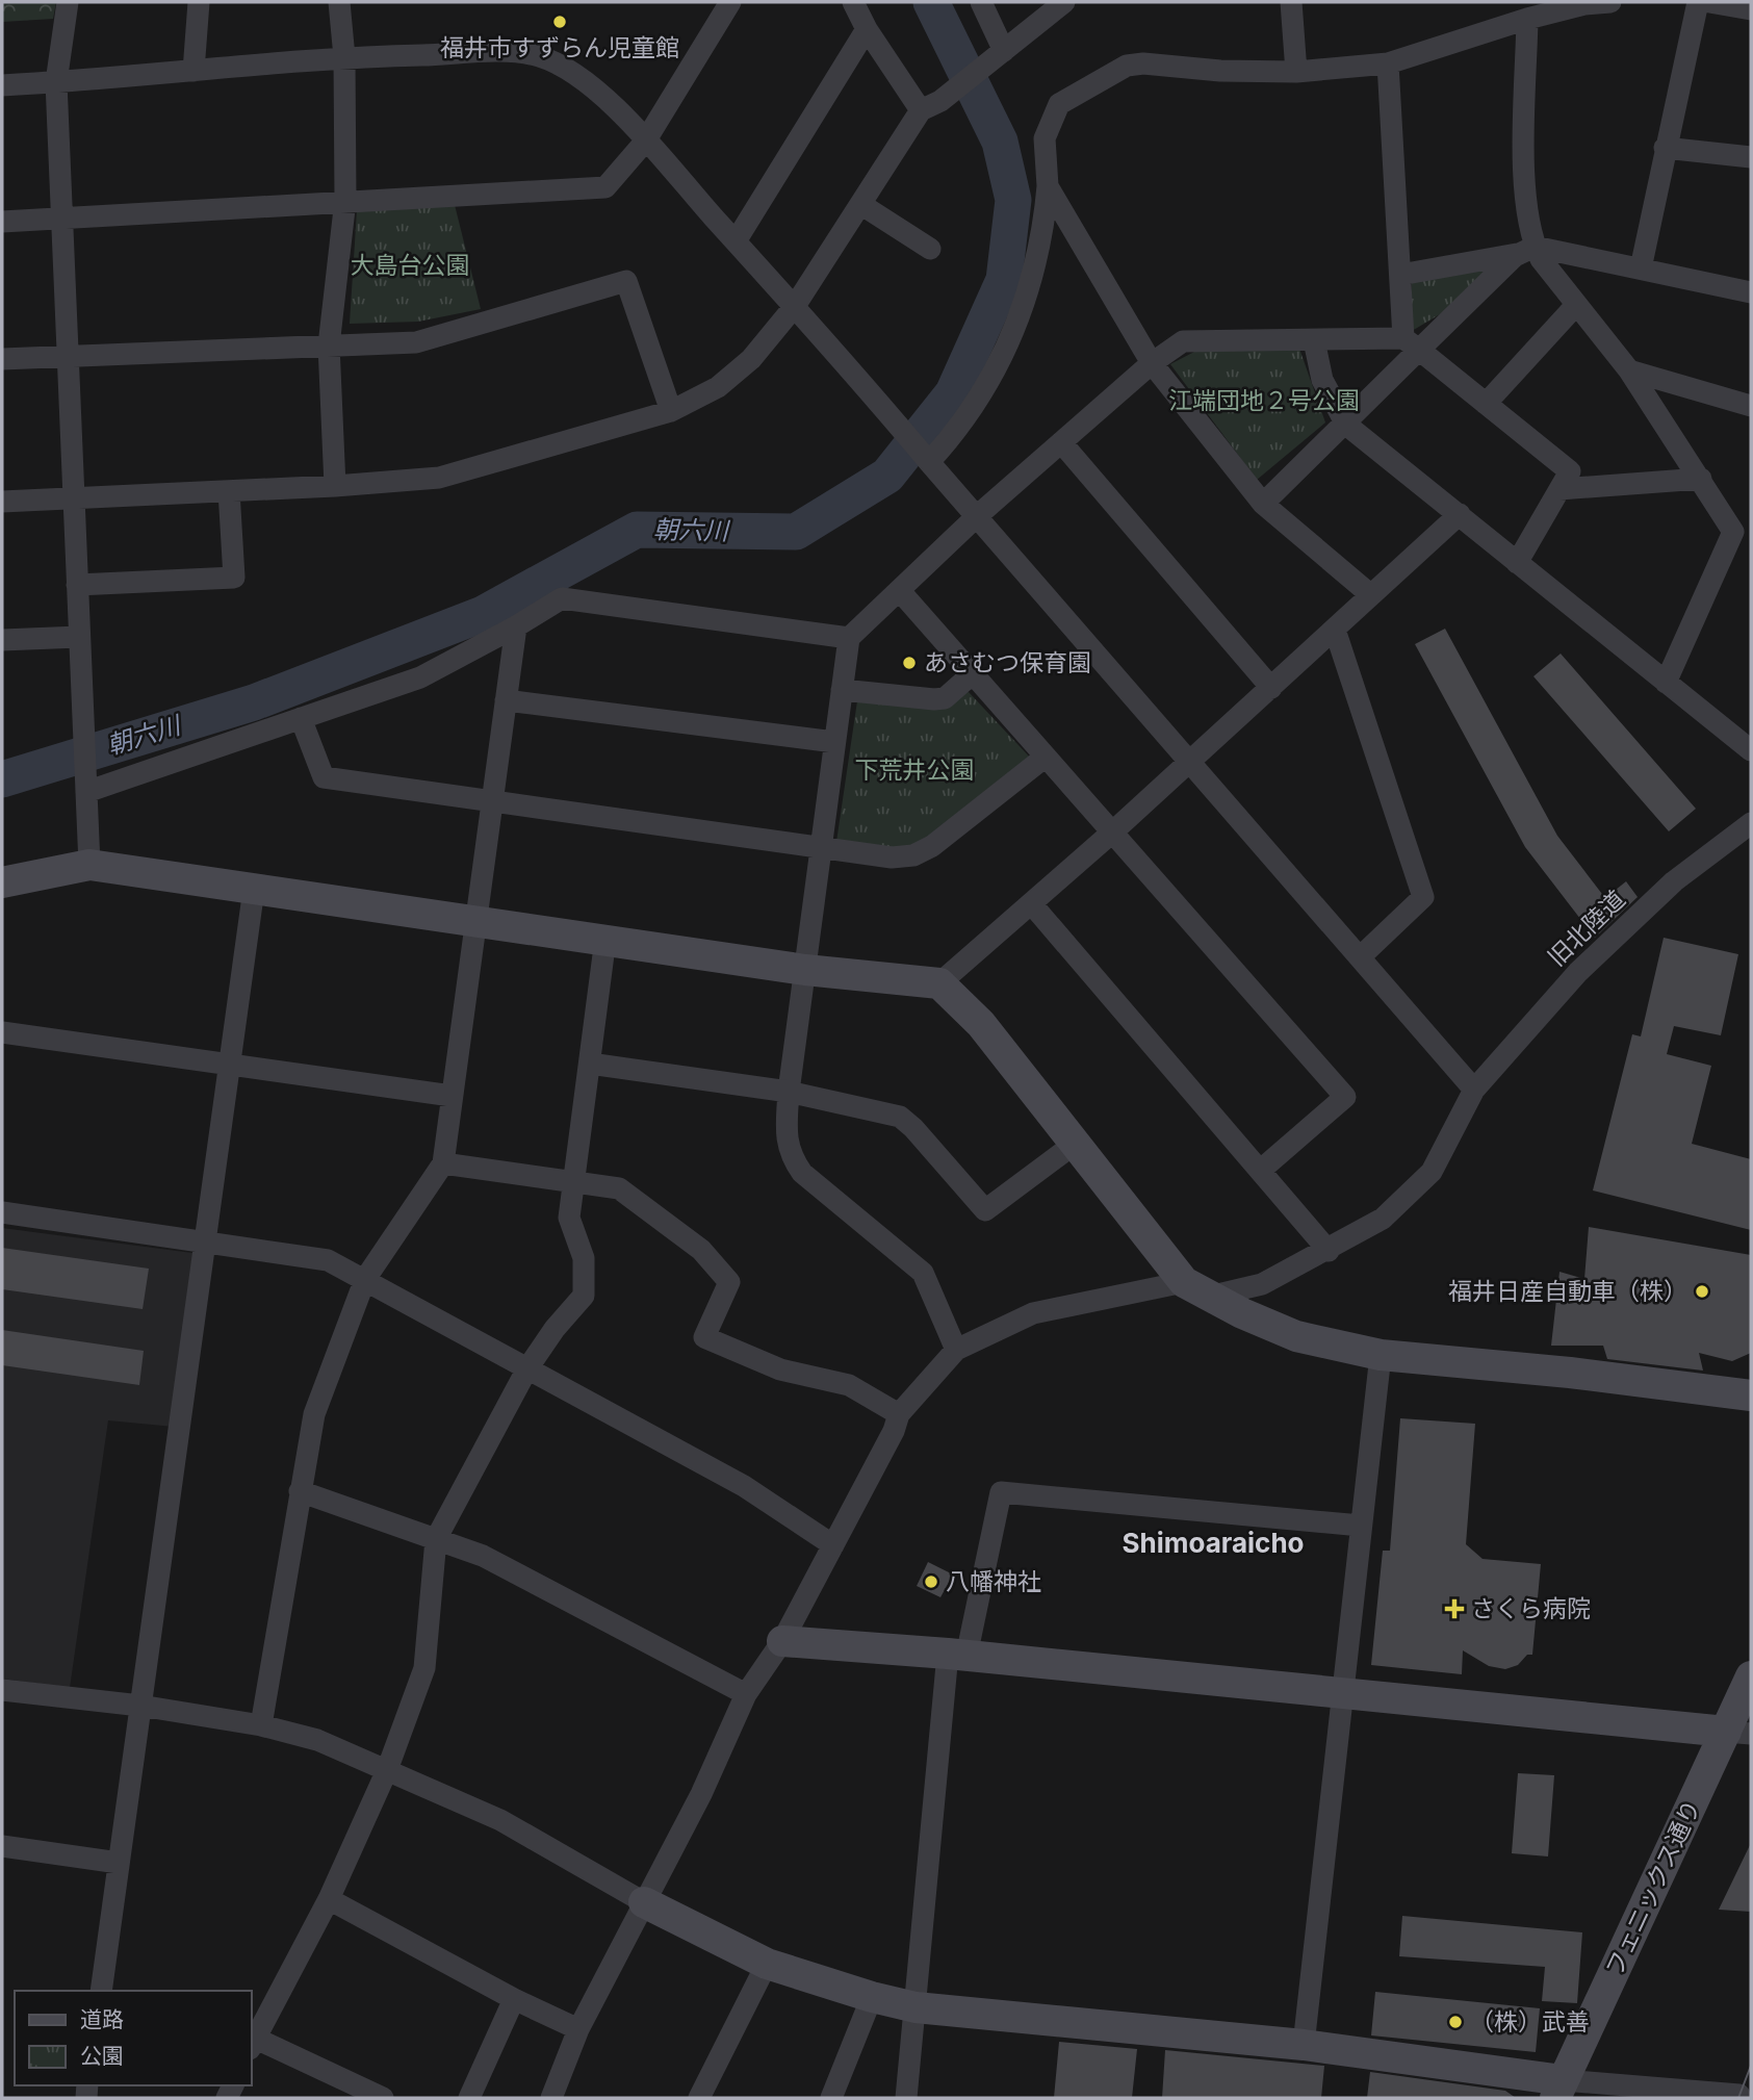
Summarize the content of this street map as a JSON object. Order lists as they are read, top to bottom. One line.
{"streets":{"street":["旧北陸道","フェニックス通り"]},"districts":["Shimoaraicho"],"water":["朝六川"],"parks":["大島台公園","江端団地２号公園","下荒井公園"],"places":{"other":["福井市すずらん児童館","あさむつ保育園","福井日産自動車（株）","八幡神社","（株）武善"],"health":["さくら病院"]},"legend":["道路","公園"]}
